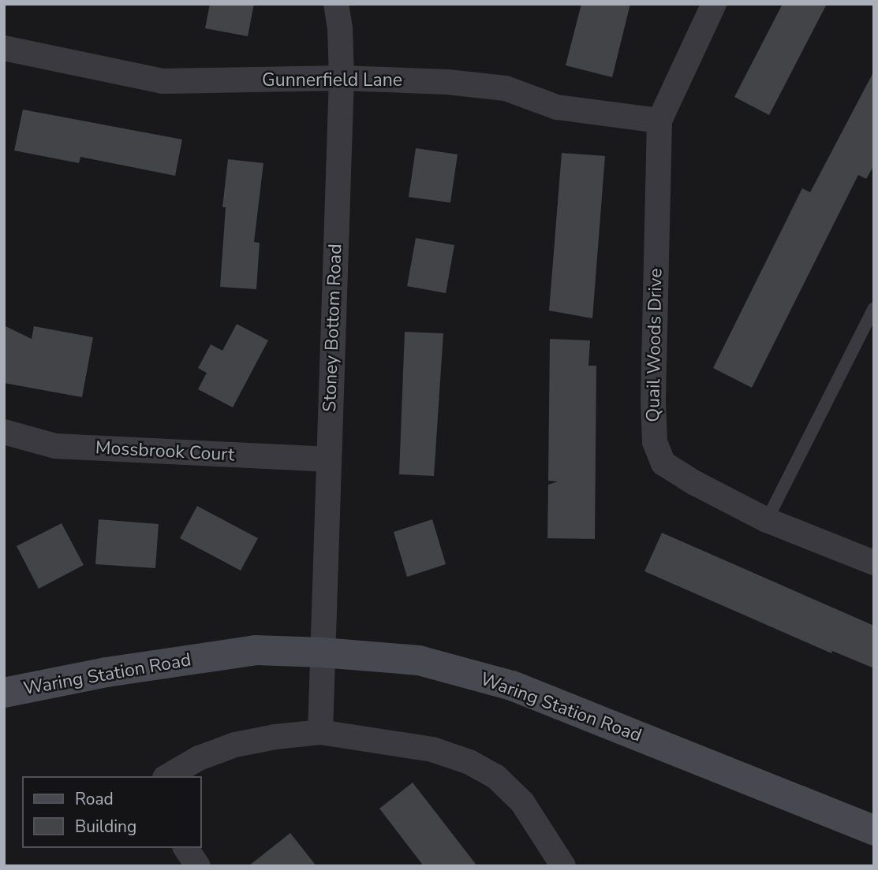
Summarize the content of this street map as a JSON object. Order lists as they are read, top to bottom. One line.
{"streets":{"street":["Gunnerfield Lane","Stoney Bottom Road","Quail Woods Drive","Mossbrook Court","Waring Station Road"]},"crossings":[["Gunnerfield Lane","Stoney Bottom Road"],["Gunnerfield Lane","Quail Woods Drive"],["Stoney Bottom Road","Mossbrook Court"],["Stoney Bottom Road","Waring Station Road"]],"legend":["Road","Building"]}
